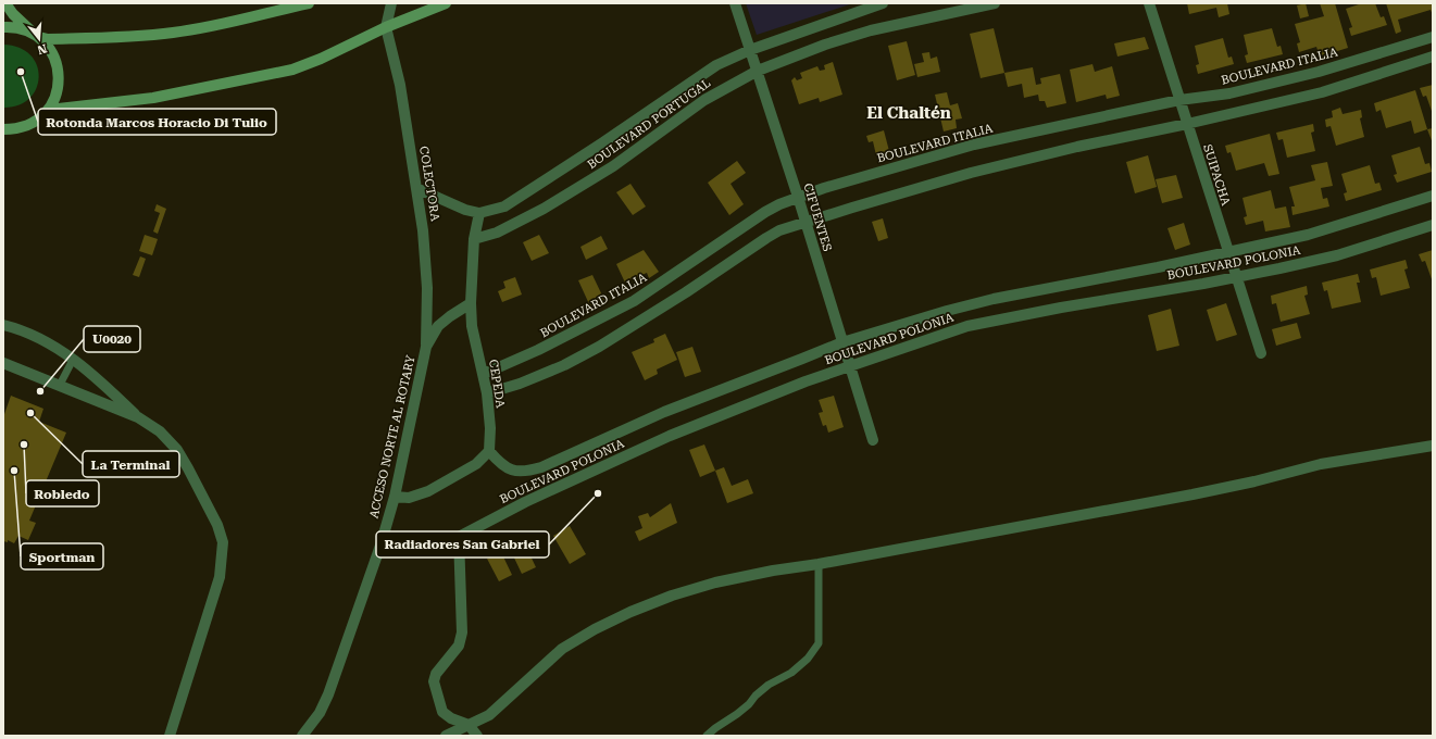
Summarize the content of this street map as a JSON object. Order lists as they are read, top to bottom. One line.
{"streets":{"street":["BOULEVARD ITALIA","BOULEVARD PORTUGAL","SUIPACHA","COLECTORA","CIFUENTES","BOULEVARD POLONIA","CEPEDA","ACCESO NORTE AL ROTARY"]},"crossings":[["BOULEVARD ITALIA","SUIPACHA"],["BOULEVARD ITALIA","CIFUENTES"],["BOULEVARD ITALIA","CEPEDA"],["BOULEVARD PORTUGAL","CIFUENTES"],["BOULEVARD PORTUGAL","CEPEDA"],["SUIPACHA","BOULEVARD POLONIA"],["COLECTORA","ACCESO NORTE AL ROTARY"],["CIFUENTES","BOULEVARD POLONIA"],["BOULEVARD POLONIA","CEPEDA"],["BOULEVARD POLONIA","ACCESO NORTE AL ROTARY"],["CEPEDA","ACCESO NORTE AL ROTARY"]],"districts":["El Chaltén"],"places":["Rotonda Marcos Horacio Di Tulio","U0020","La Terminal","Robledo","Sportman","Radiadores San Gabriel"],"north":"bottom"}
